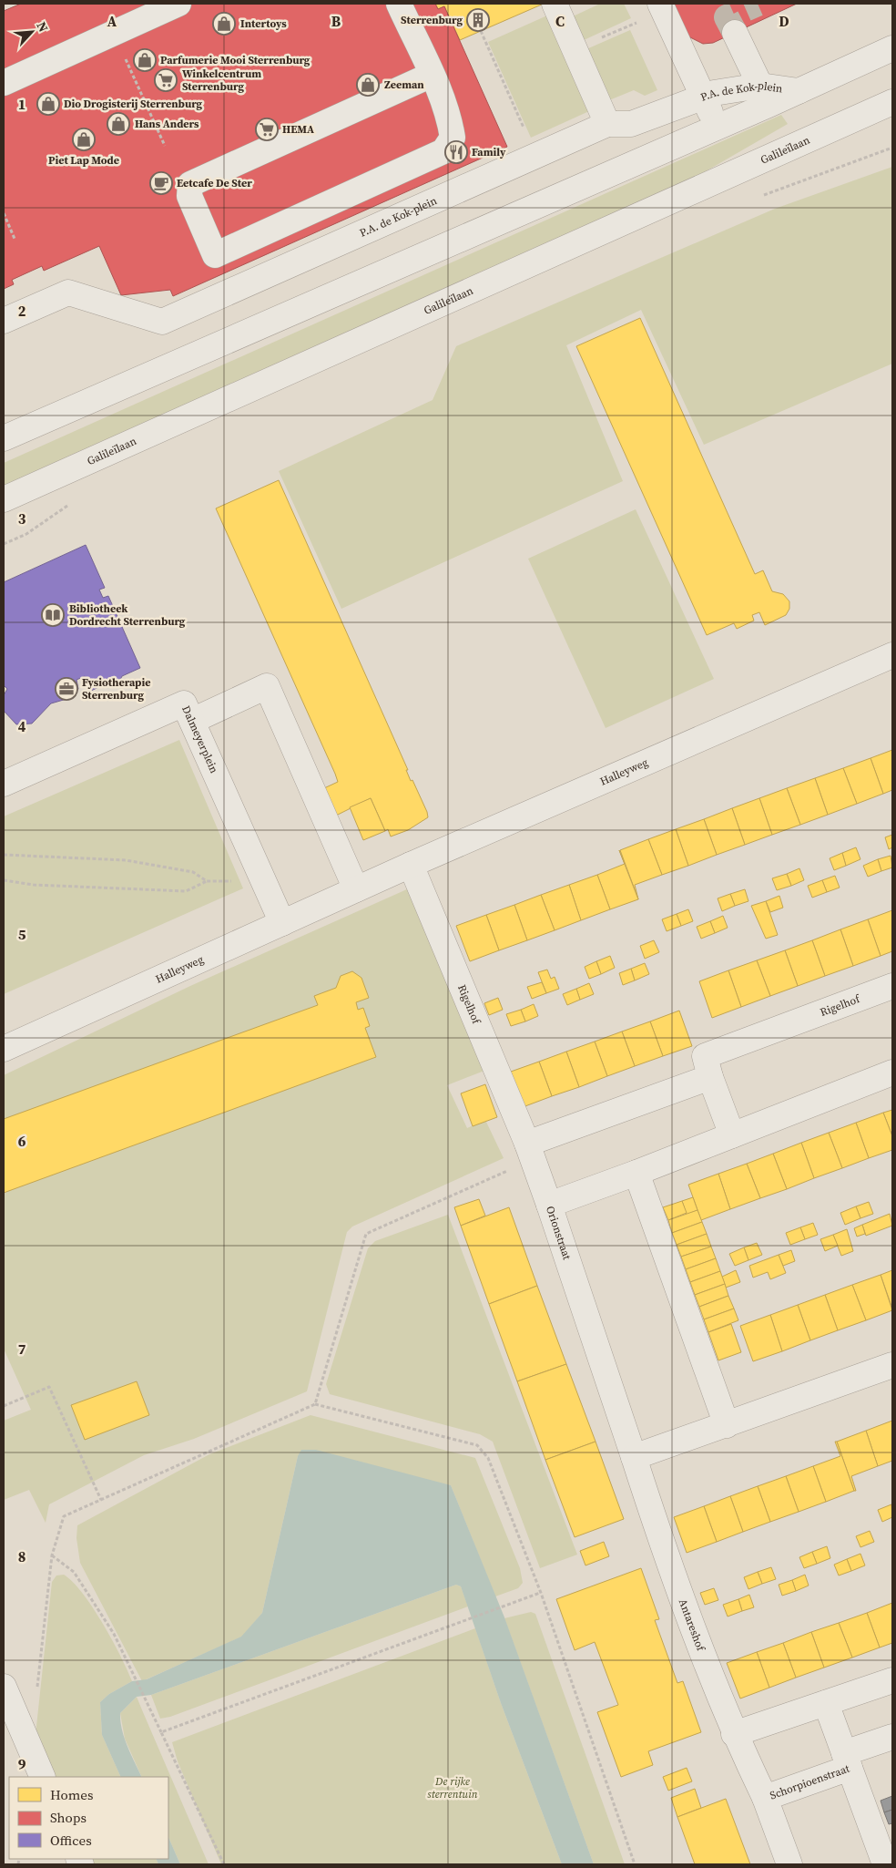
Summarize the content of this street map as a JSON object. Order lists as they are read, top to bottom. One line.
{"streets":{"street":["P.A. de Kok-plein","Galileïlaan","Dalmeyerplein","Halleyweg","Rigelhof","Orionstraat","Antareshof","Schorpioenstraat"]},"crossings":[["Dalmeyerplein","Halleyweg"],["Halleyweg","Rigelhof"],["Rigelhof","Orionstraat"],["Orionstraat","Antareshof"],["Antareshof","Schorpioenstraat"]],"parks":["De rijke sterrentuin"],"places":{"building":["Sterrenburg"],"shop":["Intertoys","Parfumerie Mooi Sterrenburg","Zeeman","Dio Drogisterij Sterrenburg","Hans Anders","Piet Lap Mode"],"supermarket":["Winkelcentrum Sterrenburg","HEMA"],"restaurant":["Family"],"cafe":["Eetcafe De Ster"],"library":["Bibliotheek Dordrecht Sterrenburg"],"office":["Fysiotherapie Sterrenburg"]},"legend":["Homes","Shops","Offices"],"north":"top right","grid":{"columns":["A","B","C","D"],"rows":["1","2","3","4","5","6","7","8","9"]}}
